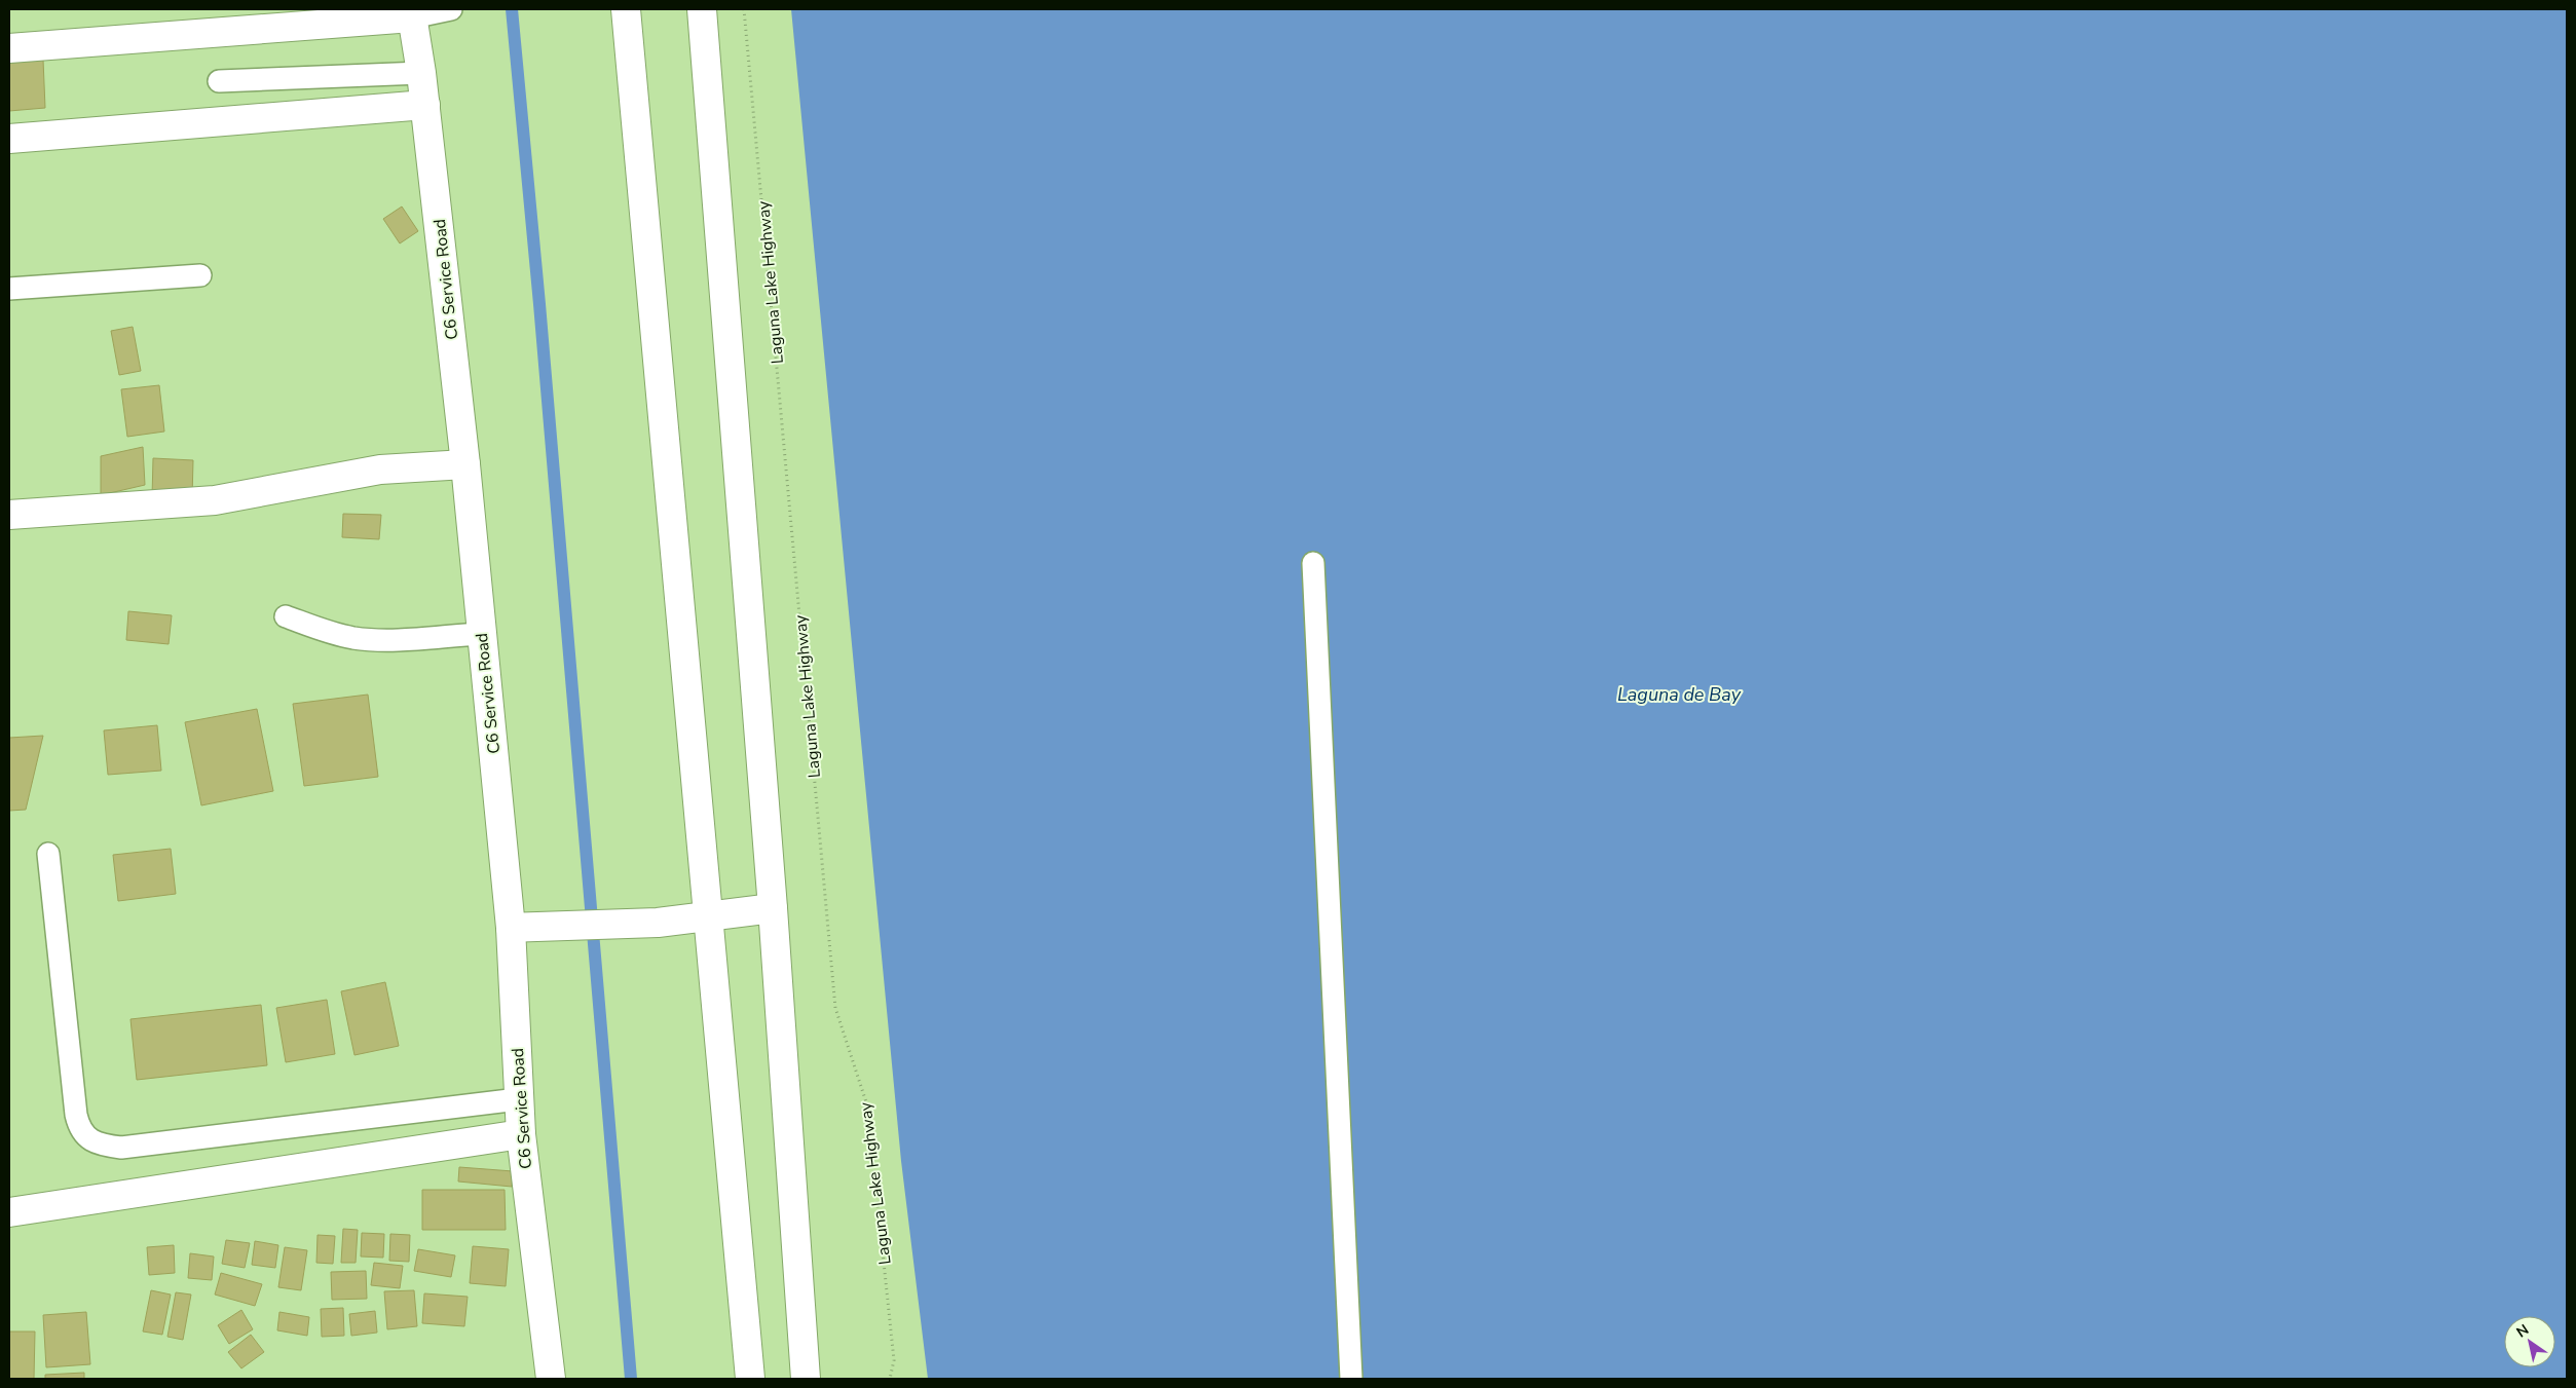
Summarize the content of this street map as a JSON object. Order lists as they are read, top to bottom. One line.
{"streets":{"street":["C6 Service Road"],"path":["Laguna Lake Highway"]},"water":["Laguna de Bay"],"north":"top left"}
